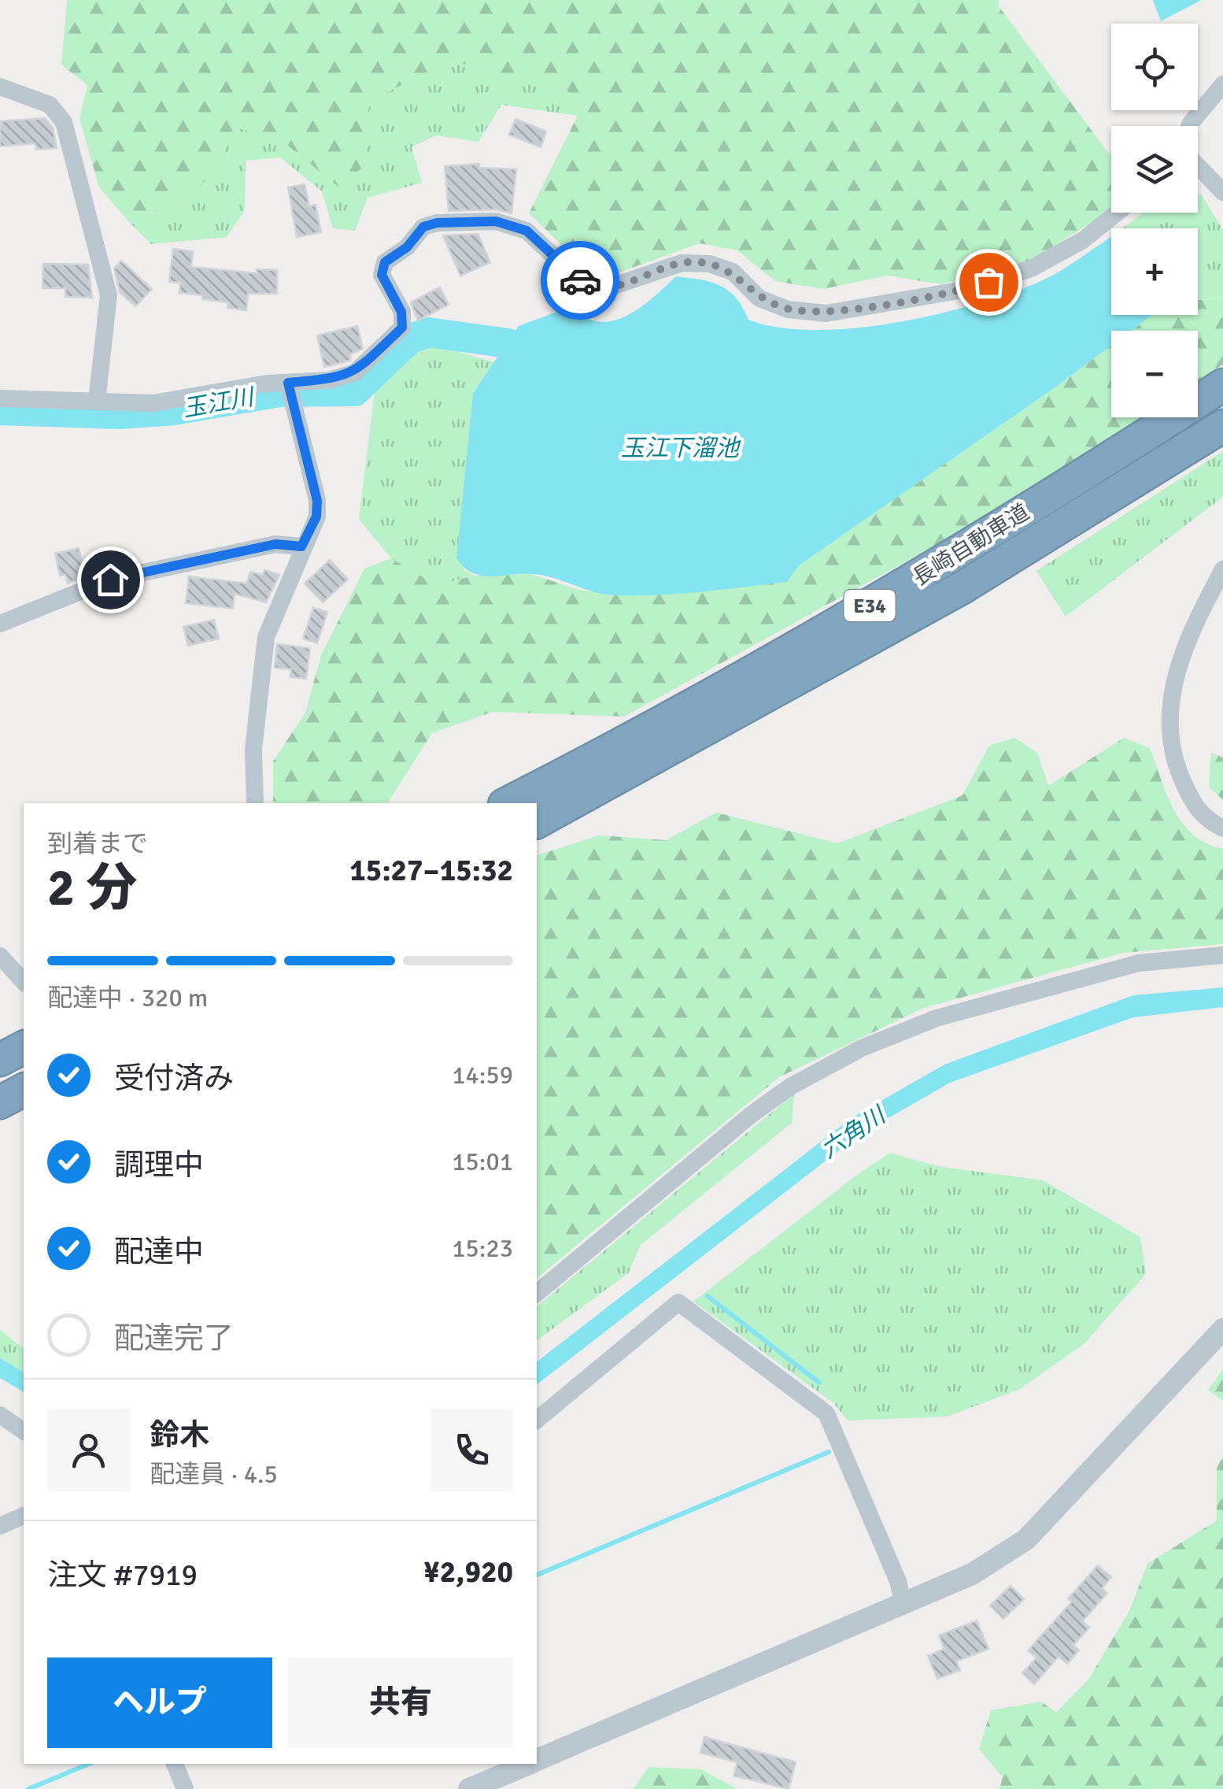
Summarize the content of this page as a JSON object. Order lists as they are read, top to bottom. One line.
{"streets":{"highway":["長崎自動車道","E34"]},"water":["玉江川","玉江下溜池","六角川"],"page":{"map_buttons":["+","−"],"heading":["2 分","到着まで","15:27–15:32"],"panel":["鈴木","配達員 · 4.5","注文 #7919","¥2,920"],"bar":"配達中 · 320 m","list":[["受付済み","14:59"],["調理中","15:01"],["配達中","15:23"],"配達完了"],"buttons":["ヘルプ","共有"]}}
